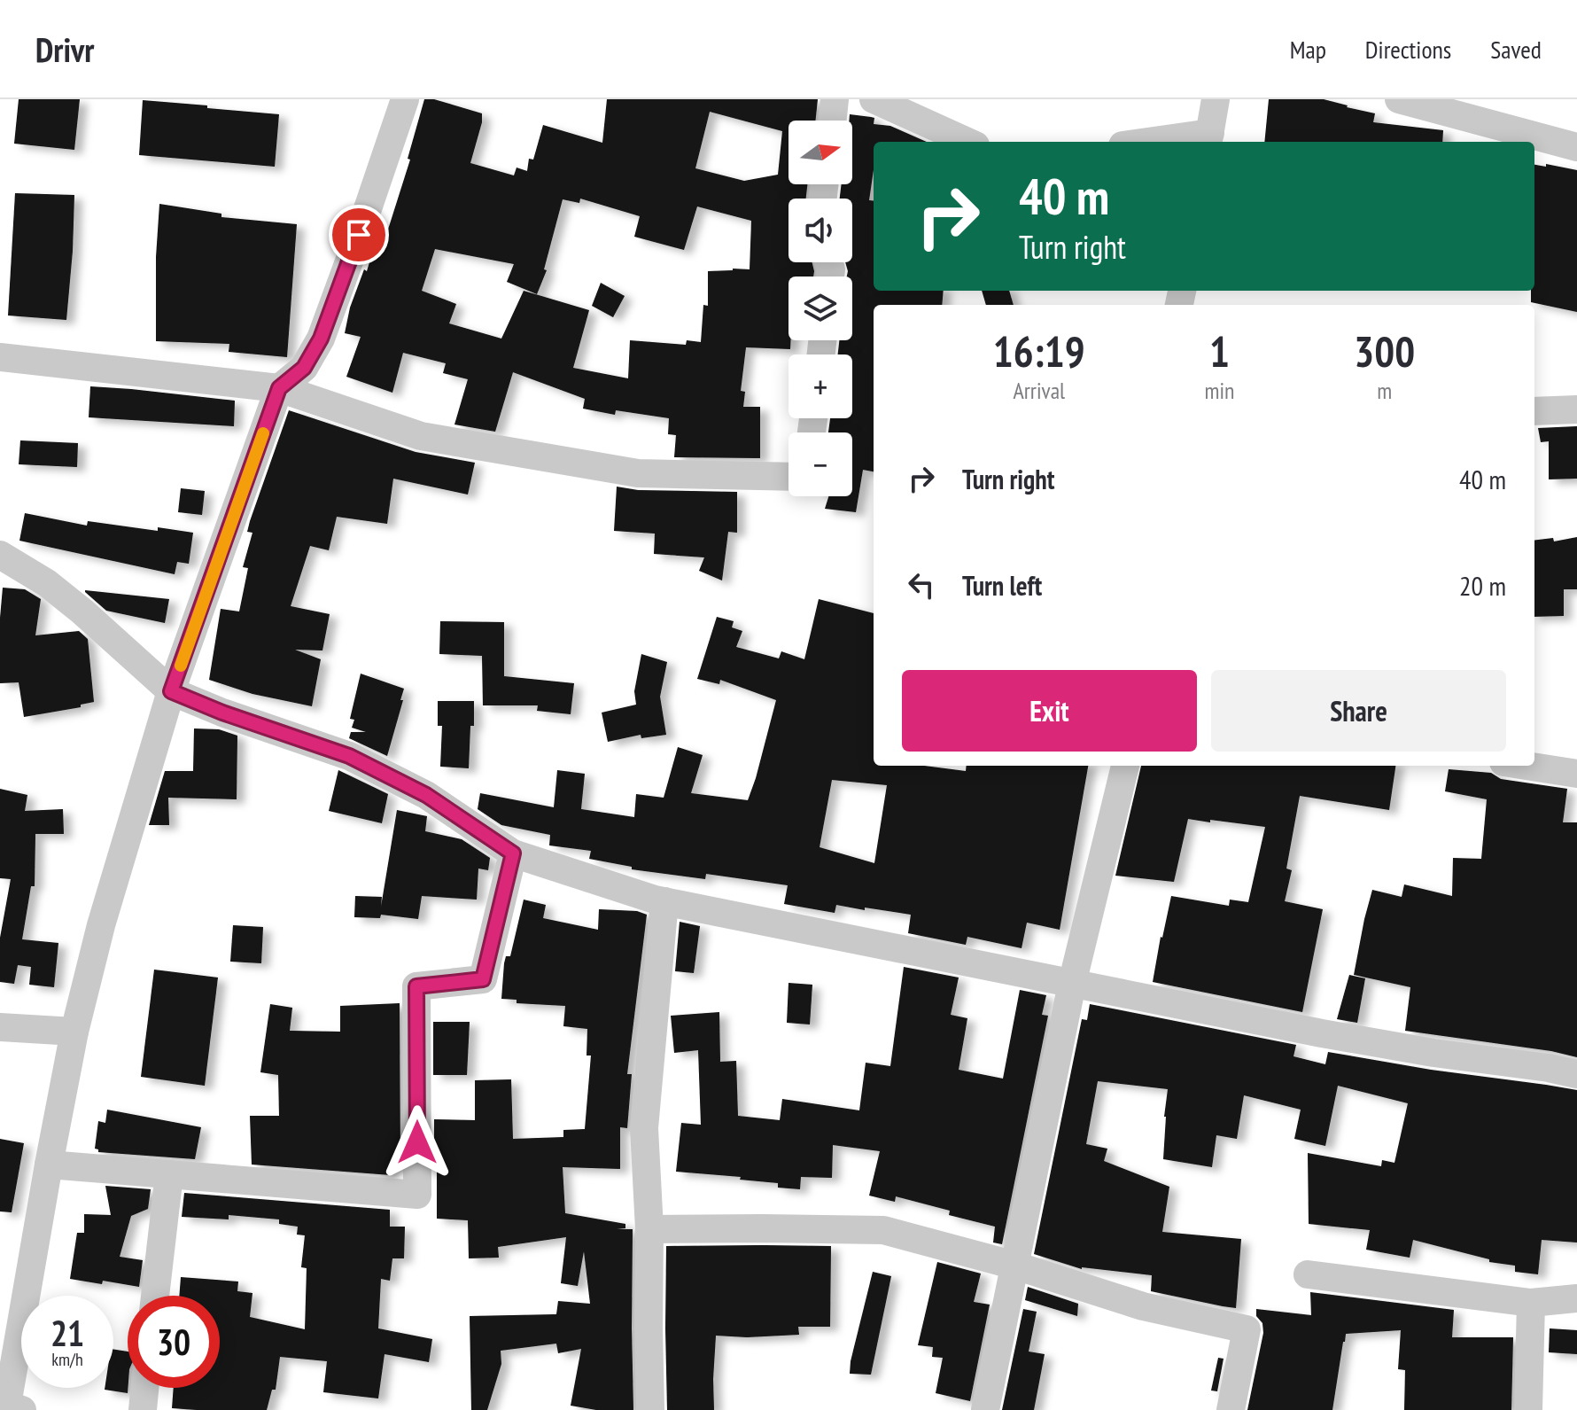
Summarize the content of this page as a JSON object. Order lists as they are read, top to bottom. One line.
{"north":"right","page":{"header":"Drivr","nav":["Map","Directions","Saved"],"map_buttons":["+","−"],"turn":["40 m","Turn right"],"eta":["16:19","Arrival","1","min","300","m"],"list":[{"name":"Turn right","value":"40 m"},{"name":"Turn left","value":"20 m"}],"buttons":["Exit","Share"],"speed":"21 km/h","limit":"30"}}
